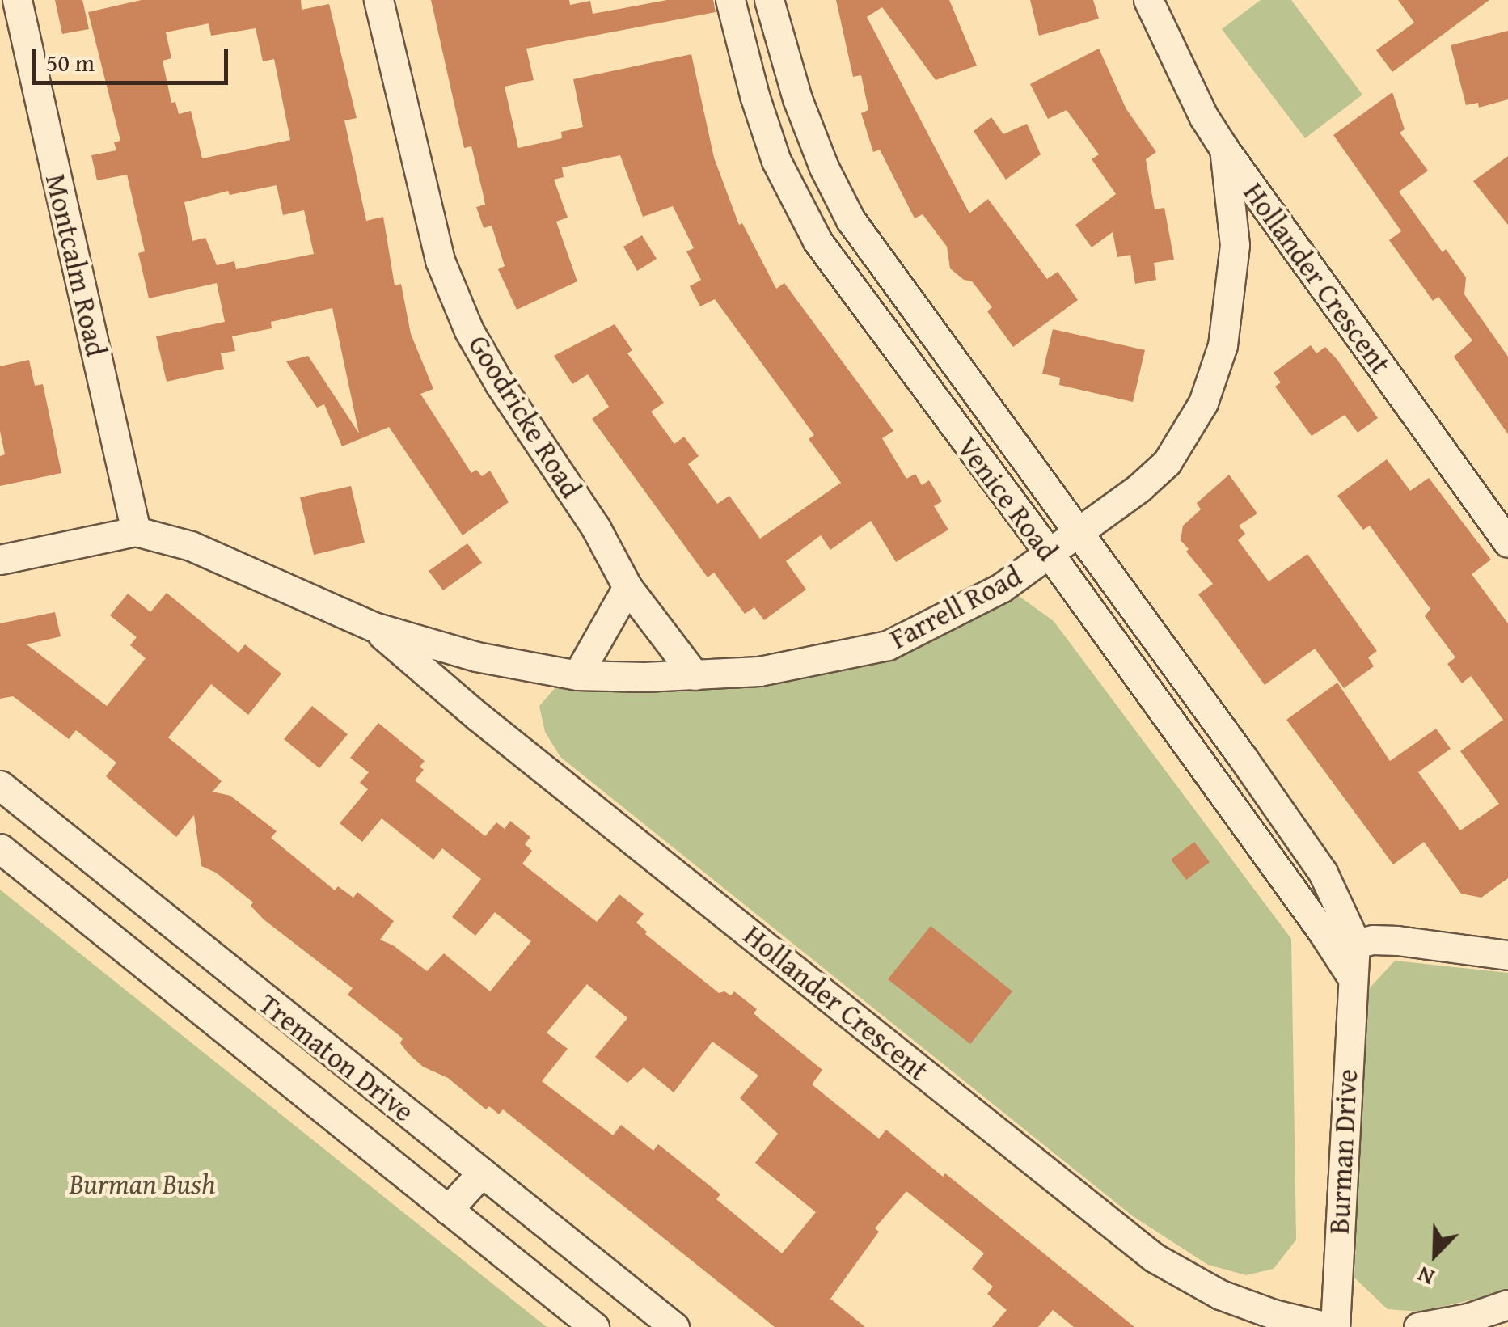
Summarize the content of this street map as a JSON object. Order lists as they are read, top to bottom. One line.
{"streets":{"street":["Montcalm Road","Hollander Crescent","Goodricke Road","Venice Road","Farrell Road","Trematon Drive","Burman Drive"]},"crossings":[["Montcalm Road","Hollander Crescent"],["Hollander Crescent","Farrell Road"],["Goodricke Road","Farrell Road"],["Venice Road","Farrell Road"],["Venice Road","Burman Drive"]],"parks":["Burman Bush"],"scale_bar":"50 m","north":"bottom left"}
